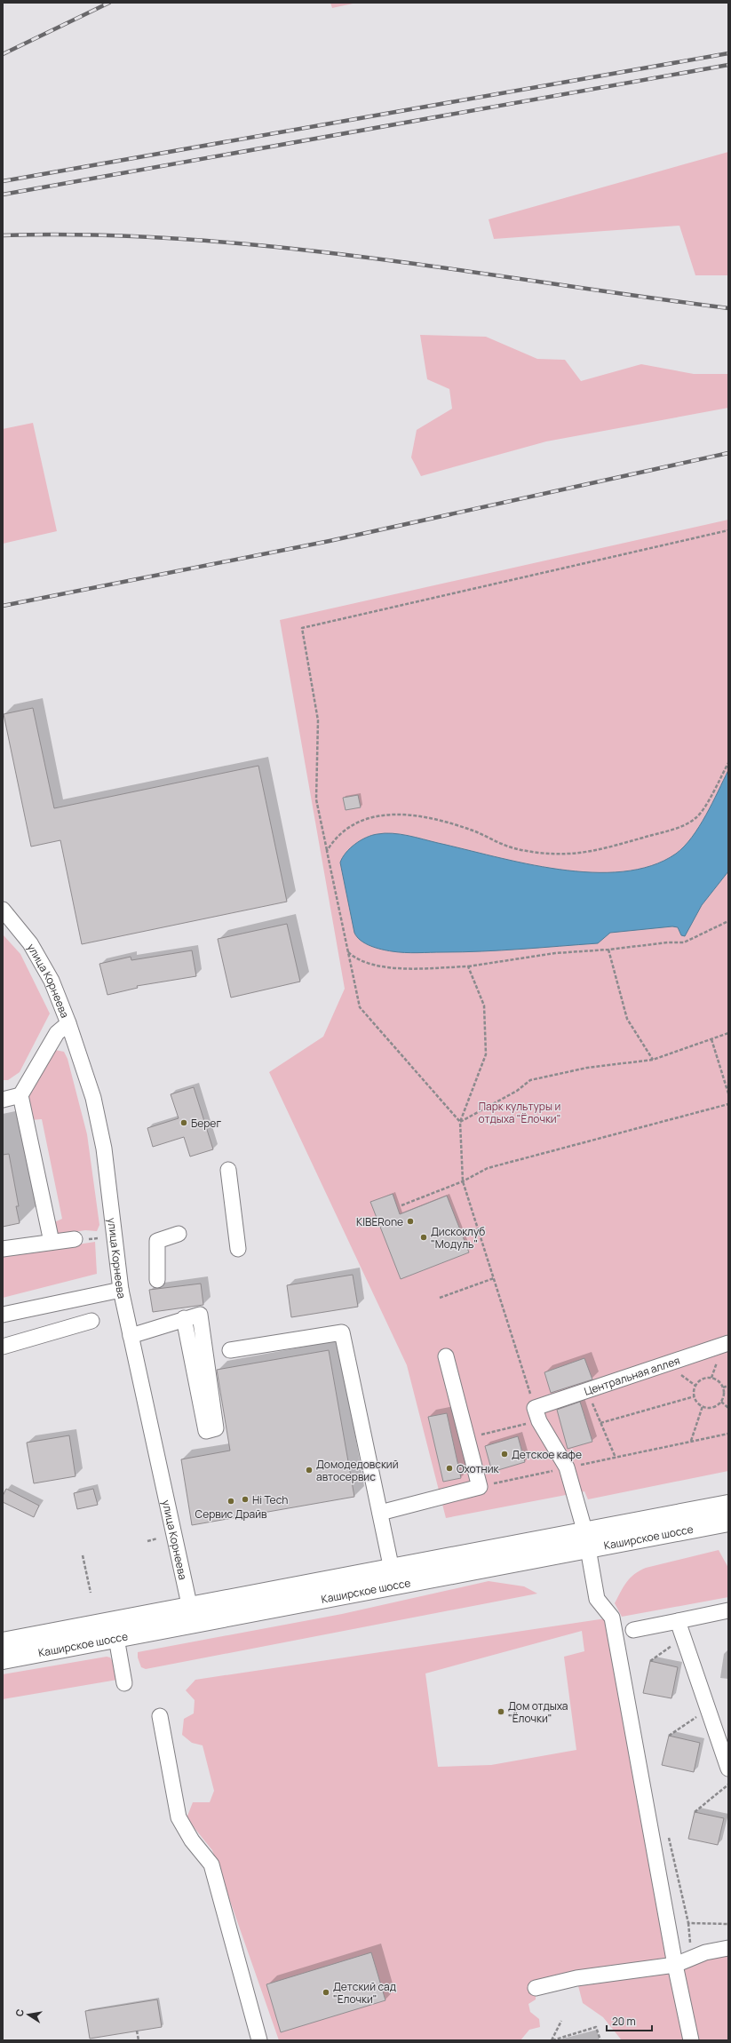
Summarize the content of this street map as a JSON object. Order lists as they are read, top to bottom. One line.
{"streets":{"main road":["Каширское шоссе"],"street":["улица Корнеева","Центральная аллея"]},"crossings":[["улица Корнеева","Каширское шоссе"]],"parks":["Парк культуры и отдыха \"Ёлочки\""],"places":["Берег","KIBERone","Дискоклуб \"Модуль\"","Детское кафе","Охотник","Домодедовский автосервис","Hi Tech","Сервис Драйв","Дом отдыха \"Ёлочки\"","Детский сад \"Елочки\""],"scale_bar":"20 m","north":"left"}
